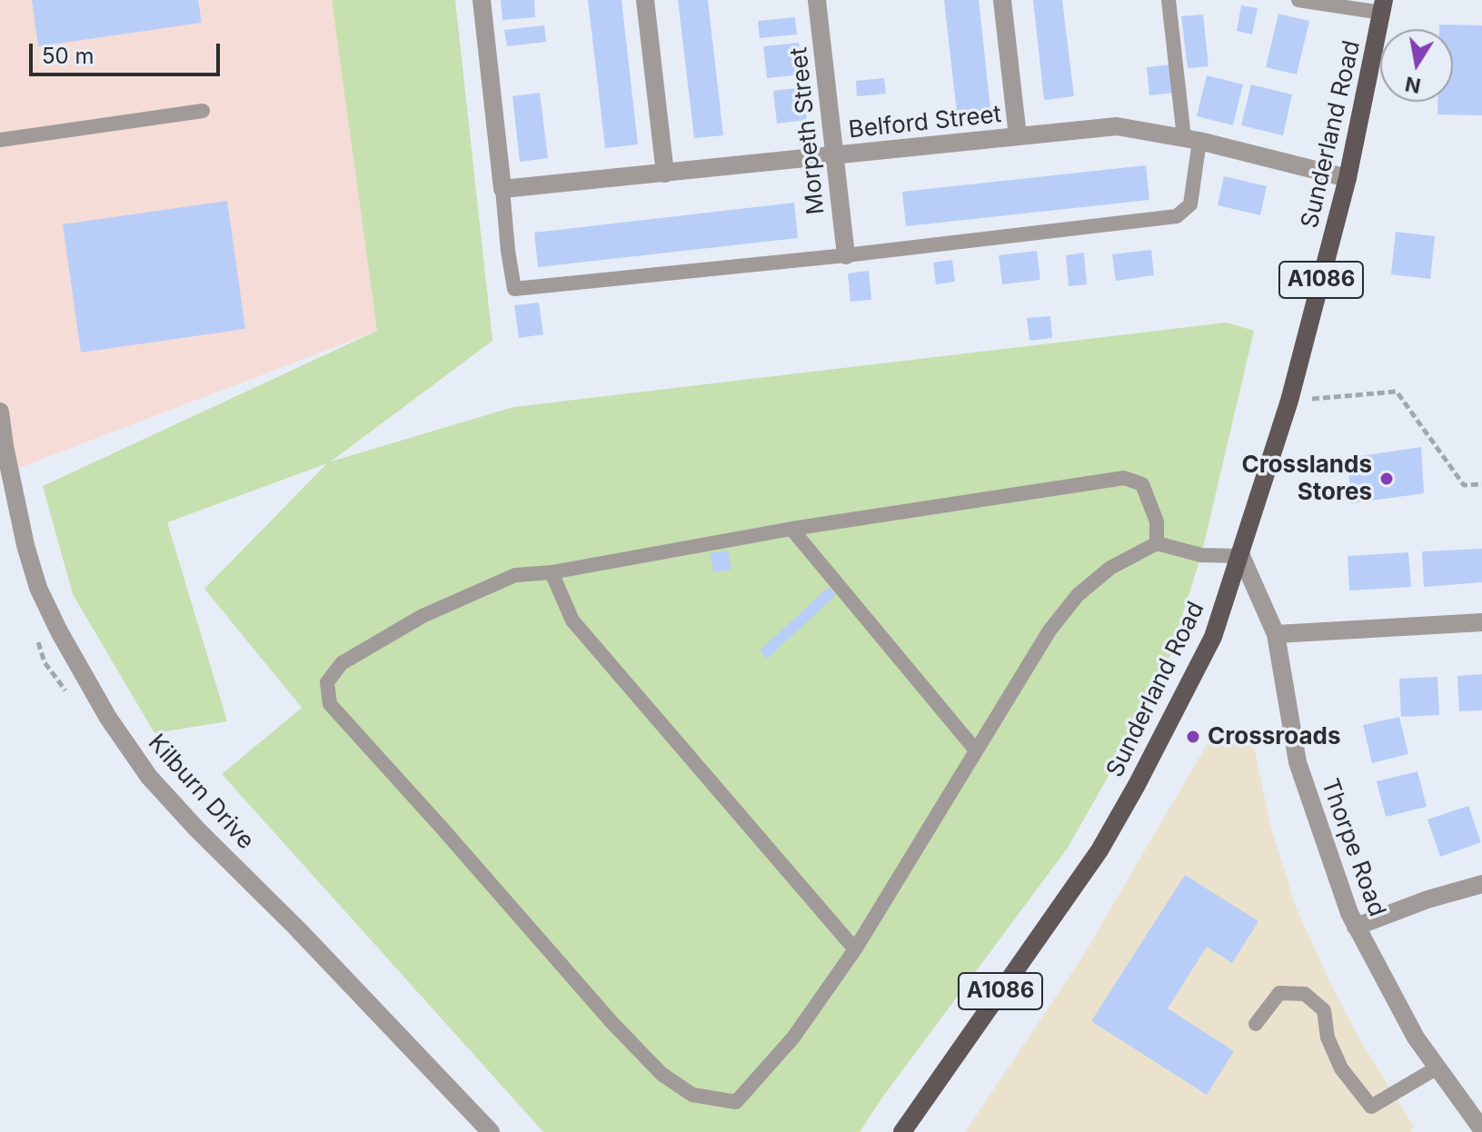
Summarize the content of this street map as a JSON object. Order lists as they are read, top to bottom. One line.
{"streets":{"main road":["Sunderland Road","A1086"],"street":["Belford Street","Morpeth Street","Kilburn Drive","Thorpe Road"]},"crossings":[["Belford Street","Morpeth Street"],["Belford Street","Sunderland Road"],["Sunderland Road","Thorpe Road"]],"places":["Crosslands Stores","Crossroads"],"scale_bar":"50 m","north":"bottom"}
